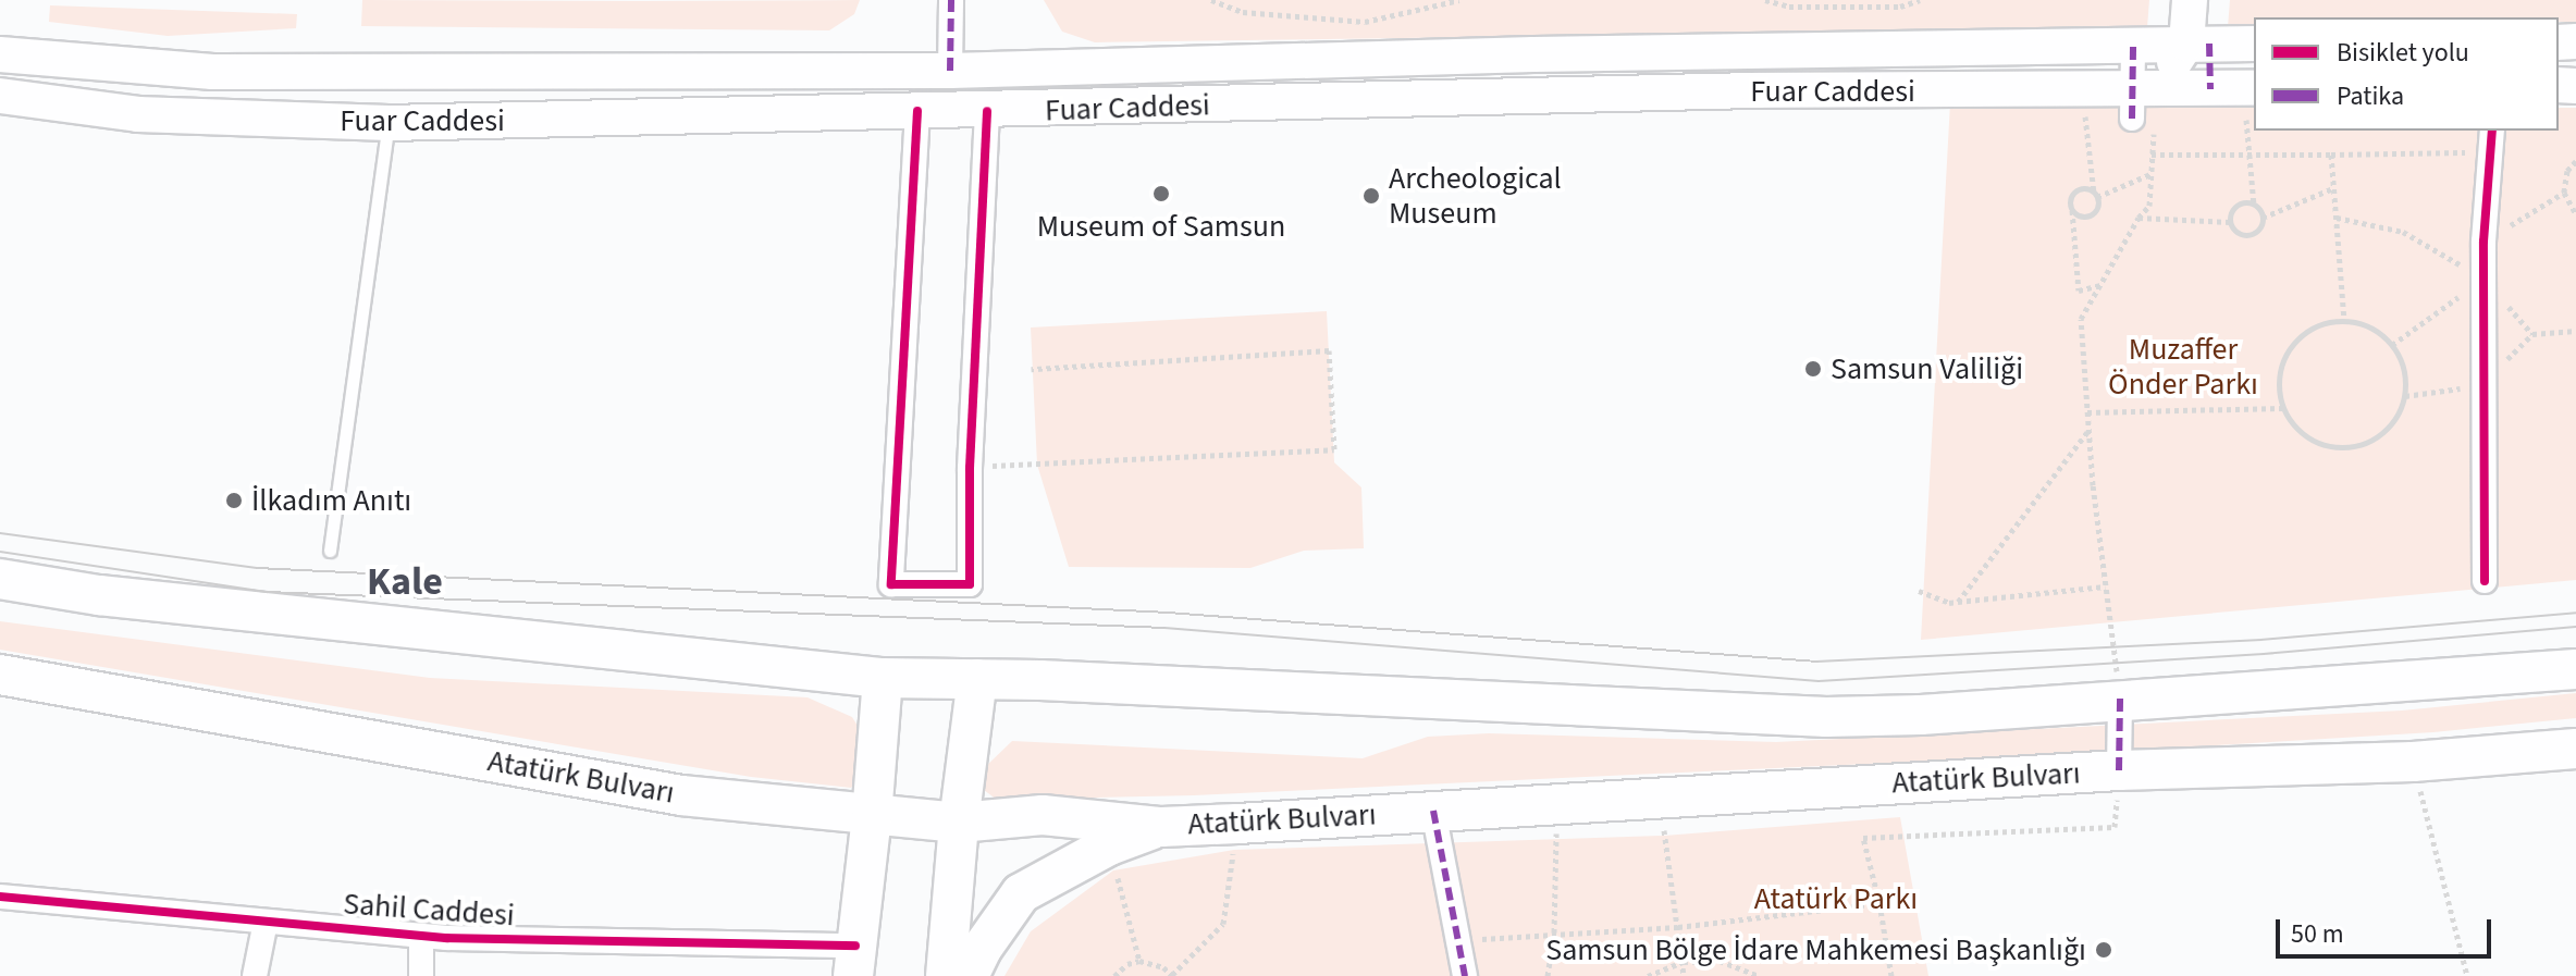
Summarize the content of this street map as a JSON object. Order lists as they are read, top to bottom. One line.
{"streets":{"main road":["Fuar Caddesi","Atatürk Bulvarı"],"street":["Sahil Caddesi"]},"districts":["Kale"],"parks":["Muzaffer Önder Parkı","Atatürk Parkı"],"places":["Museum of Samsun","Archeological Museum","Samsun Valiliği","İlkadım Anıtı","Samsun Bölge İdare Mahkemesi Başkanlığı"],"legend":["Bisiklet yolu","Patika"],"scale_bar":"50 m"}
